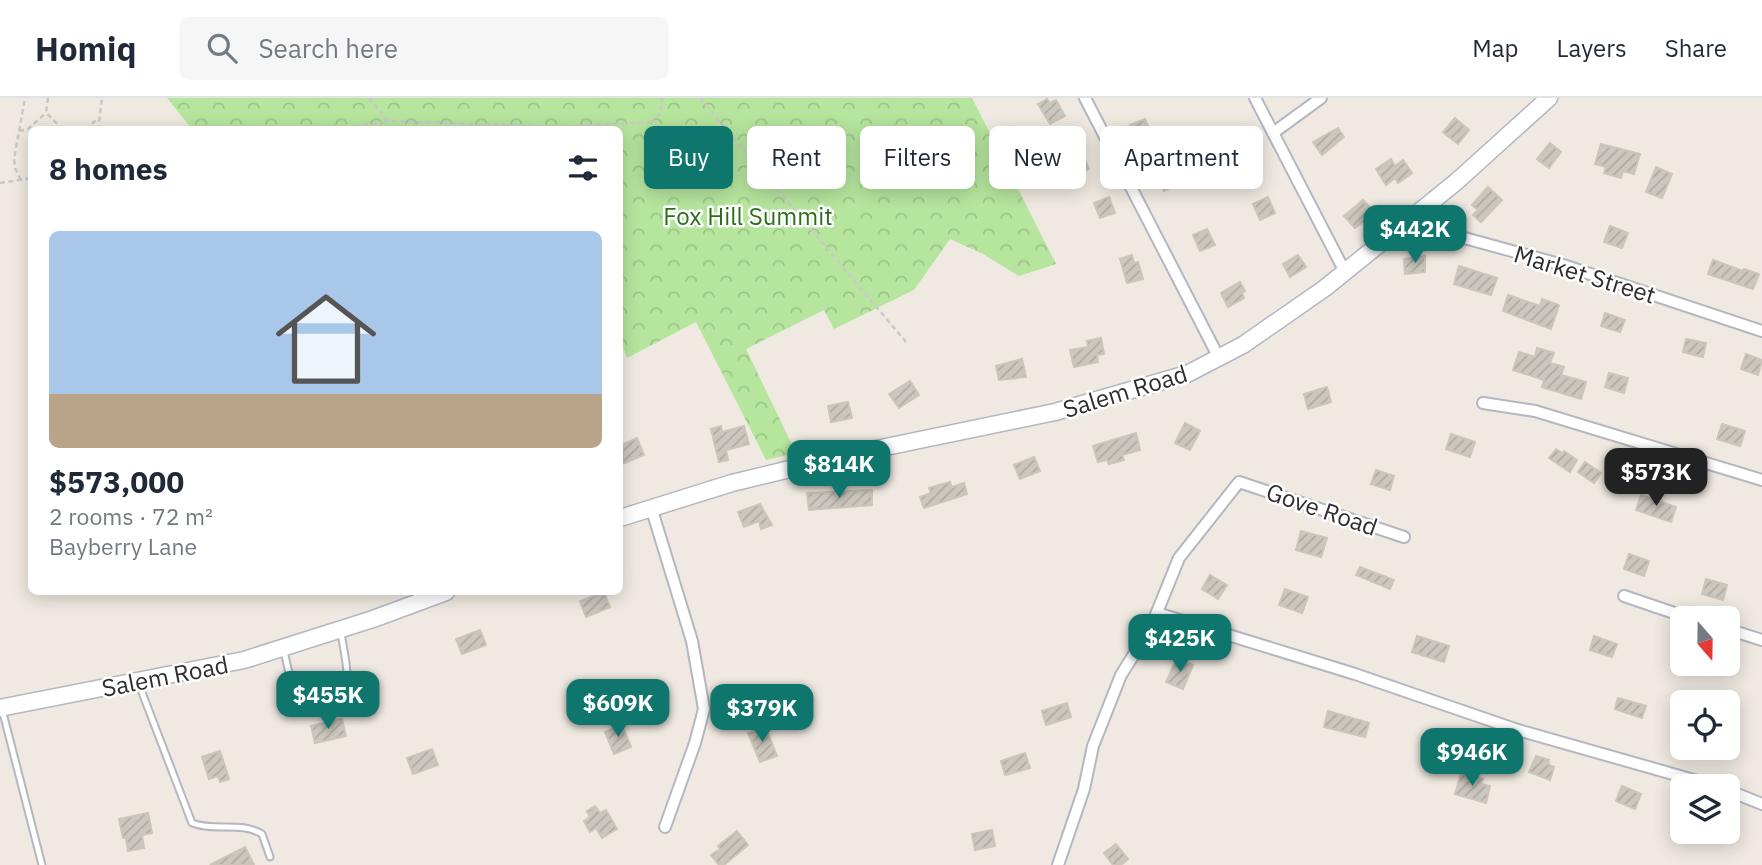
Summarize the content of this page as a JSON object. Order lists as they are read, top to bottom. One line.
{"streets":{"main road":["Salem Road"],"street":["Market Street","Gove Road"]},"crossings":[["Market Street","Salem Road"]],"parks":["Fox Hill Summit"],"north":"bottom","page":{"header":"Homiq","search":"Search here","nav":["Map","Layers","Share"],"chip":["Buy","Rent","Filters","New","Apartment"],"heading":"8 homes","price":["$442K","$814K","$573K","$425K","$455K","$609K","$379K","$946K"],"list":[{"name":"$573,000","note":"2 rooms · 72 m² · Bayberry Lane"}]}}
